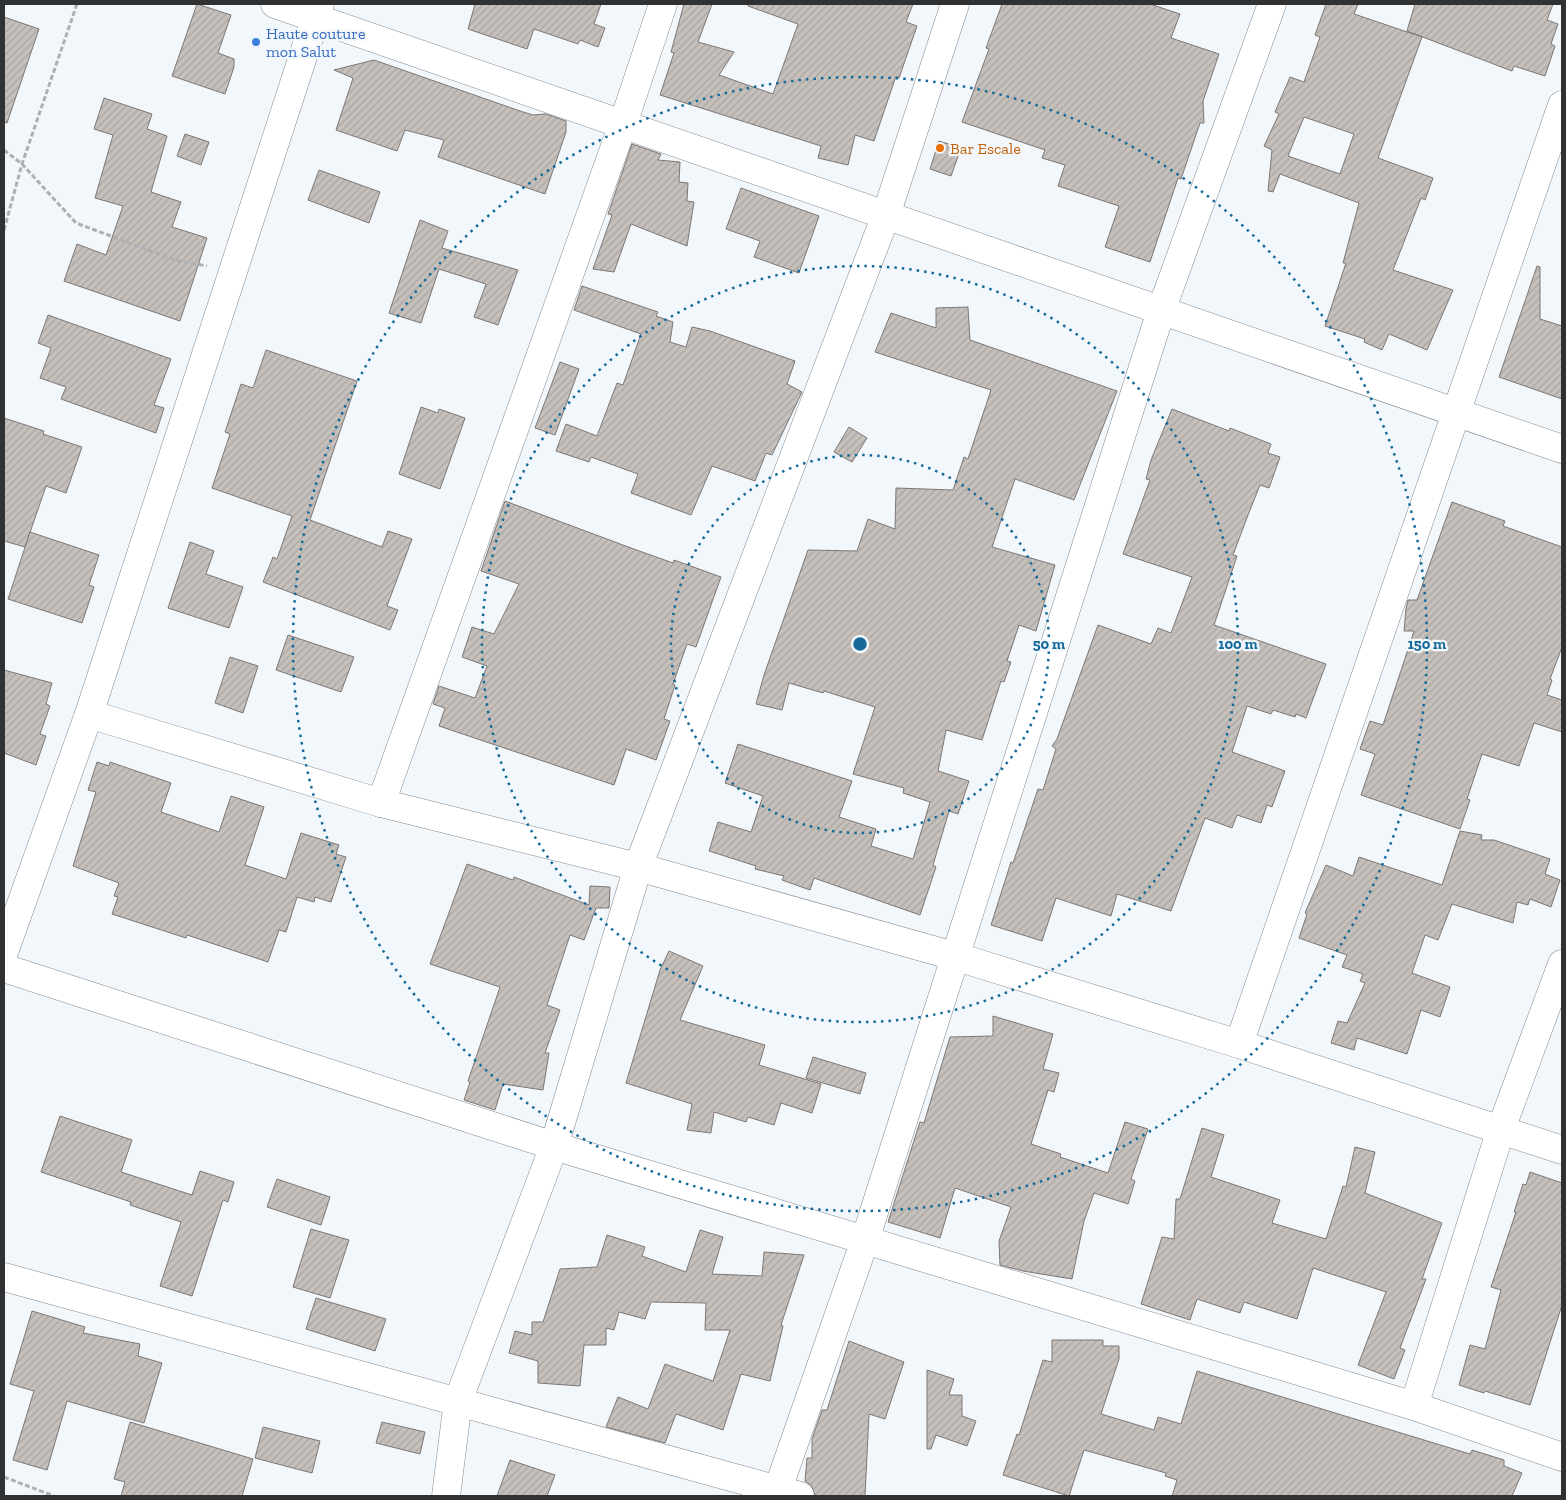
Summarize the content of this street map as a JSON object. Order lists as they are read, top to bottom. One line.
{"places":["Haute couture mon Salut","Bar Escale"],"rings":["50 m","100 m","150 m"]}
